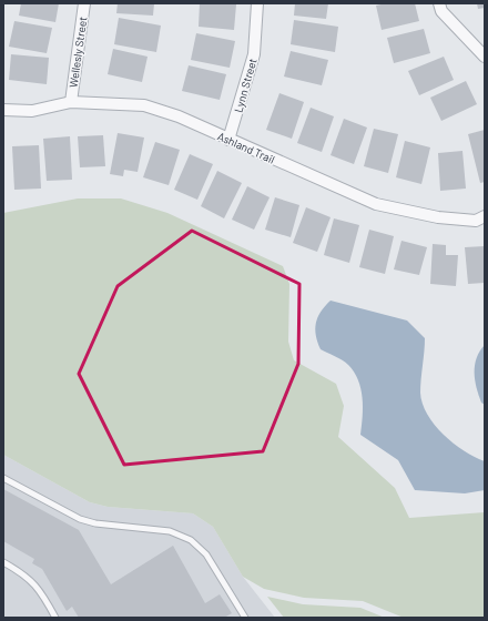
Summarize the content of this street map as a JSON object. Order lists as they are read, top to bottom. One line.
{"streets":{"street":["Wellesly Street","Lynn Street","Ashland Trail"]},"crossings":[["Wellesly Street","Ashland Trail"],["Lynn Street","Ashland Trail"]]}
